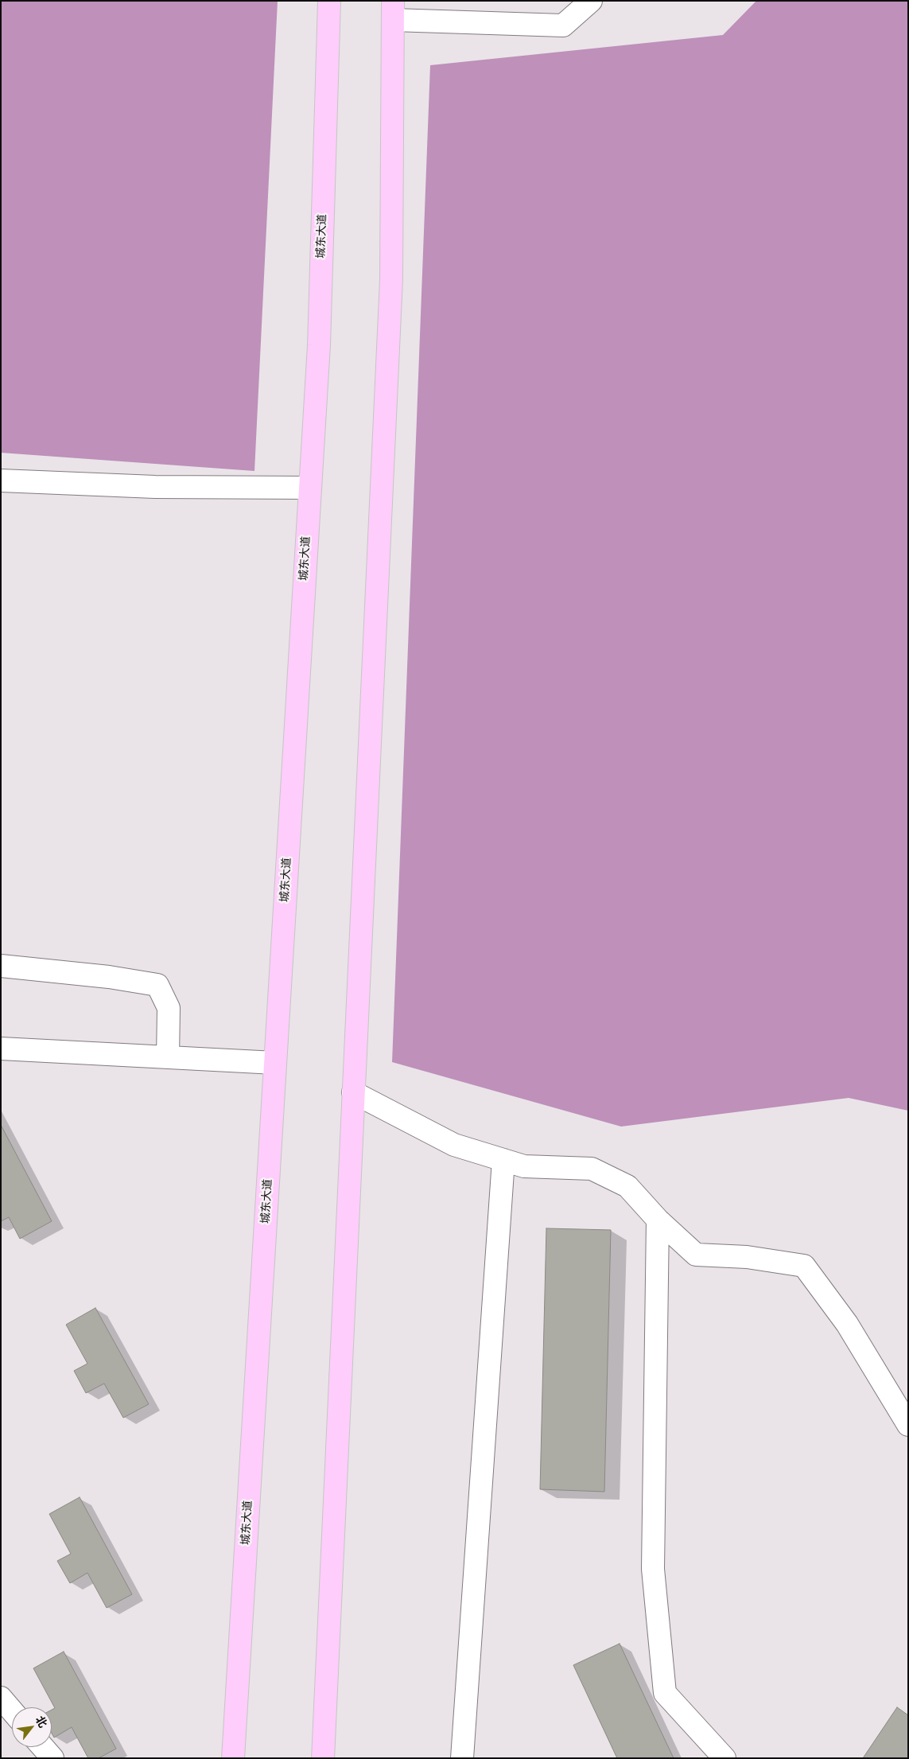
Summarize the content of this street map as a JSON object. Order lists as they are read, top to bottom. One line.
{"streets":{"main road":["城东大道"]},"north":"top right"}
